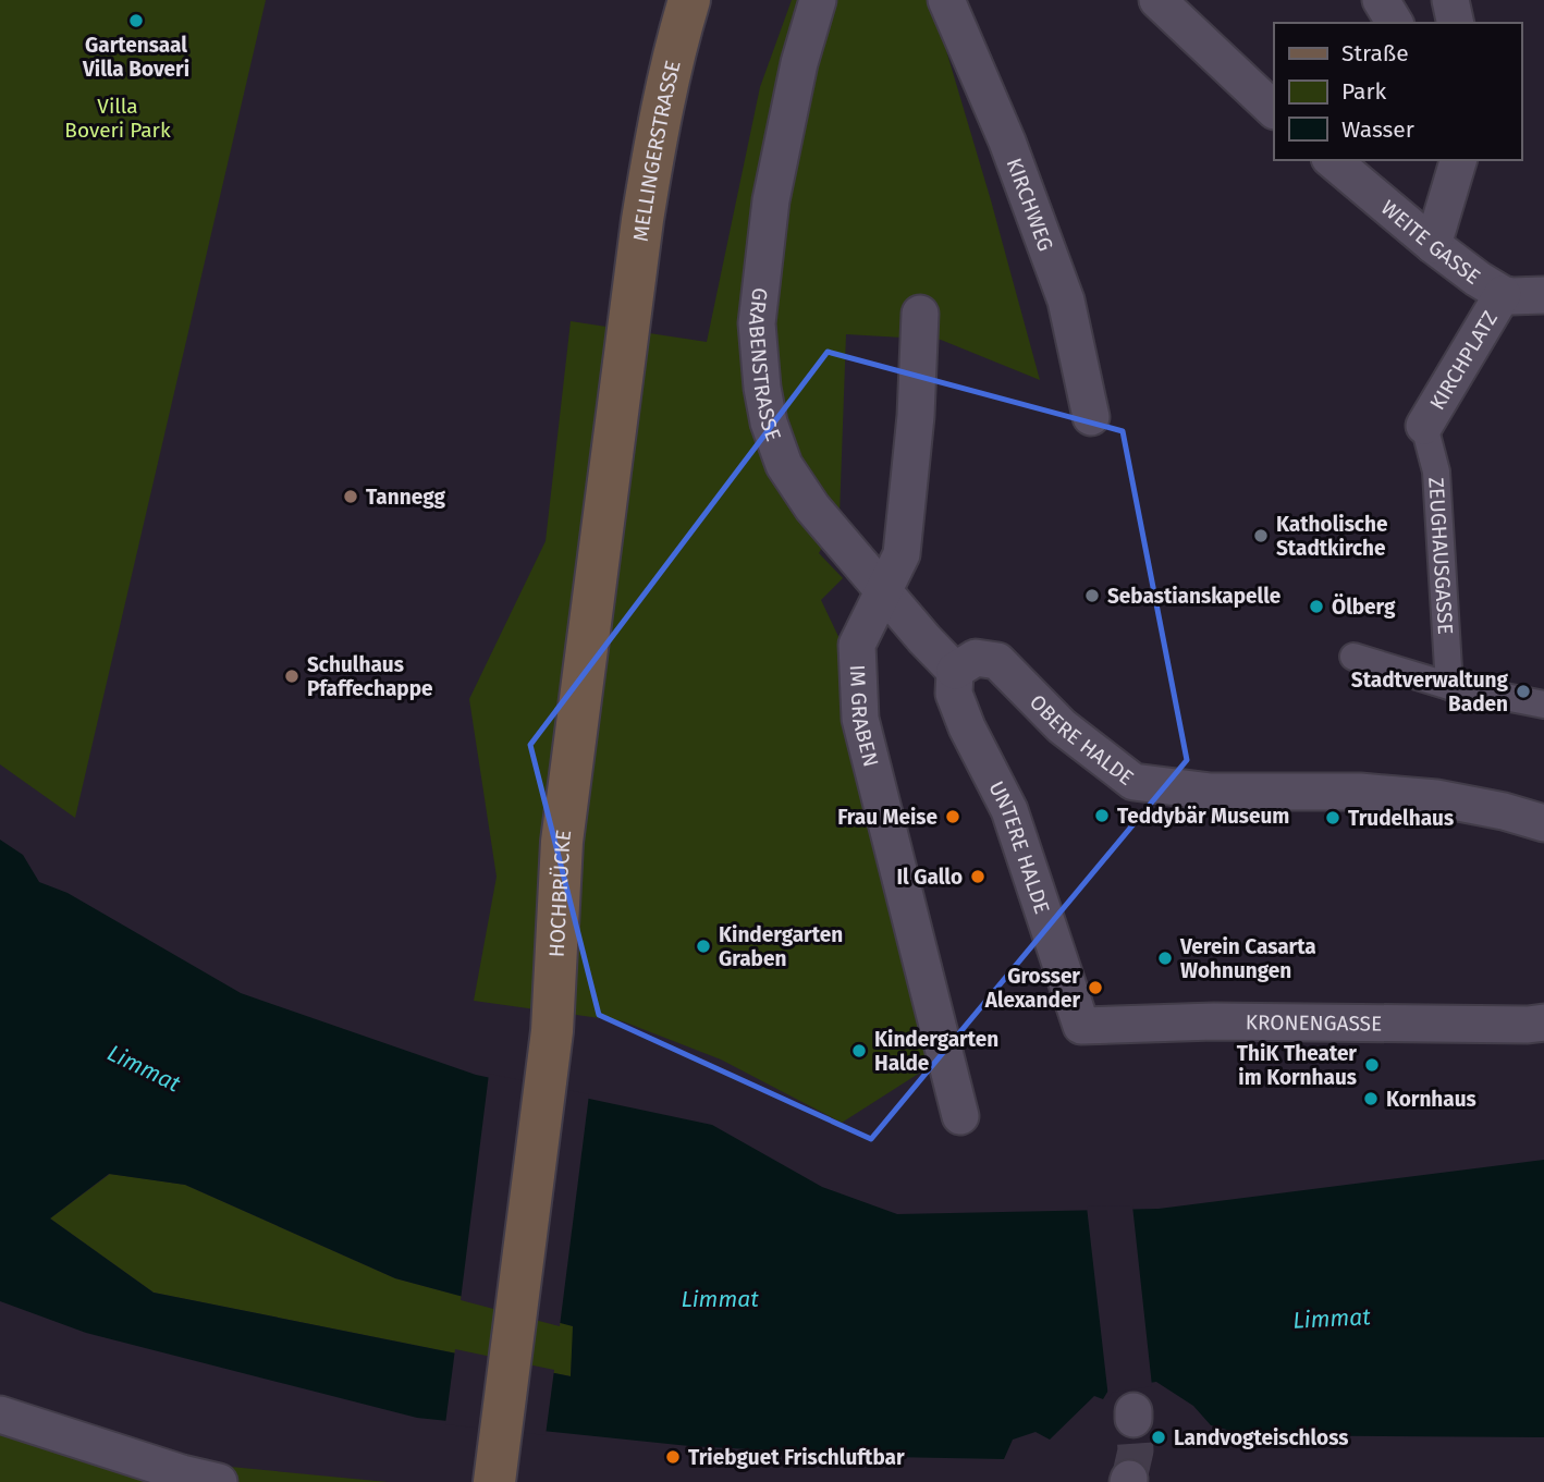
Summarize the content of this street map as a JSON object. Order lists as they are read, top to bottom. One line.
{"streets":{"main road":["MELLINGERSTRASSE","HOCHBRÜCKE"],"street":["KIRCHWEG","WEITE GASSE","KIRCHPLATZ","GRABENSTRASSE","ZEUGHAUSGASSE","IM GRABEN","OBERE HALDE","UNTERE HALDE","KRONENGASSE"]},"crossings":[["MELLINGERSTRASSE","HOCHBRÜCKE"],["WEITE GASSE","KIRCHPLATZ"],["KIRCHPLATZ","ZEUGHAUSGASSE"],["GRABENSTRASSE","IM GRABEN"],["GRABENSTRASSE","OBERE HALDE"],["GRABENSTRASSE","UNTERE HALDE"],["OBERE HALDE","UNTERE HALDE"],["UNTERE HALDE","KRONENGASSE"]],"water":["Limmat"],"parks":["Villa Boveri Park"],"places":["Gartensaal Villa Boveri","Tannegg","Katholische Stadtkirche","Sebastianskapelle","Ölberg","Schulhaus Pfaffechappe","Stadtverwaltung Baden","Teddybär Museum","Frau Meise","Trudelhaus","Il Gallo","Kindergarten Graben","Verein Casarta Wohnungen","Grosser Alexander","Kindergarten Halde","ThiK Theater im Kornhaus","Kornhaus","Landvogteischloss","Triebguet Frischluftbar"],"legend":["Straße","Park","Wasser"]}
